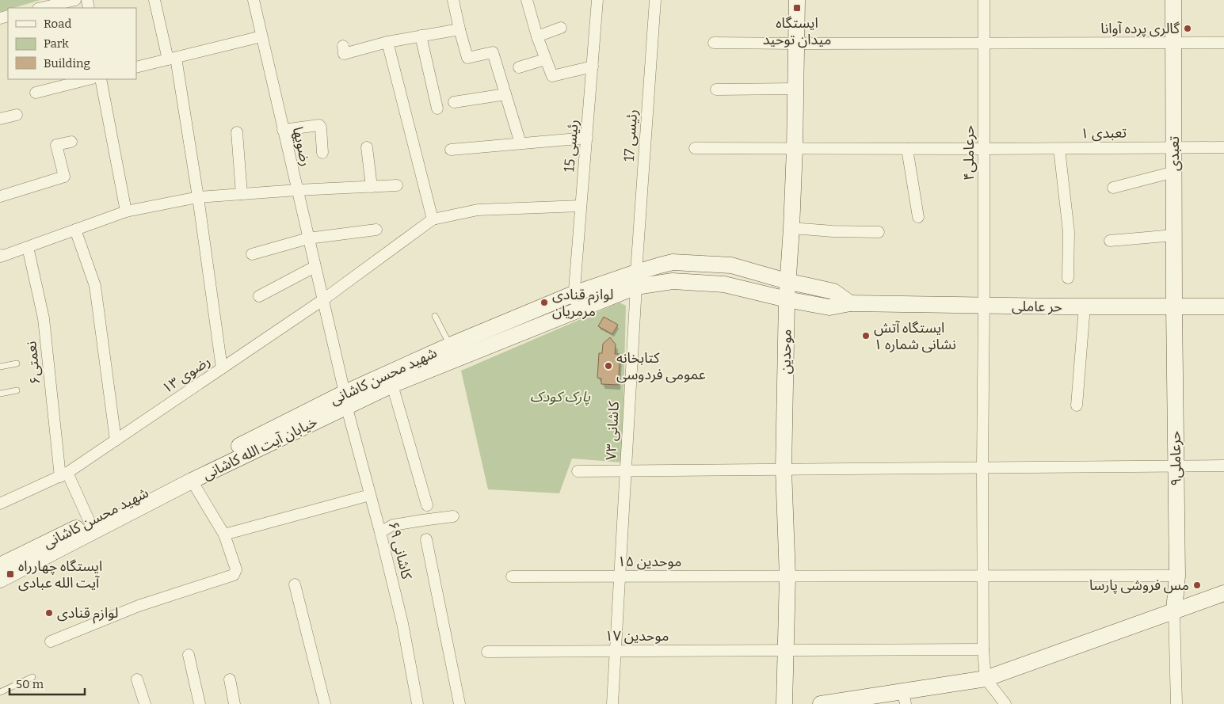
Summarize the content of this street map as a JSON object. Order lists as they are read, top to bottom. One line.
{"streets":{"main road":["تعبدی","حر عاملی","موحدین","شهید محسن کاشانی","خیابان آیت الله کاشانی","حرعاملی۹"],"street":["تعبدی ۱","رئیسی 17","رئیسی 15","رضویها","حرعاملی۴","نعمتی۶","رضوی ۱۳","کاشانی ۷۳","کاشانی ۶۹","موحدین ۱۵","موحدین ۱۷"]},"crossings":[["تعبدی ۱","حرعاملی۴"],["تعبدی ۱","تعبدی"],["تعبدی ۱","موحدین"],["رئیسی 17","شهید محسن کاشانی"],["رئیسی 17","کاشانی ۷۳"],["رئیسی 17","خیابان آیت الله کاشانی"],["رئیسی 15","شهید محسن کاشانی"],["رئیسی 15","خیابان آیت الله کاشانی"],["رضویها","رضوی ۱۳"],["رضویها","شهید محسن کاشانی"],["رضویها","خیابان آیت الله کاشانی"],["رضویها","کاشانی ۶۹"],["حرعاملی۴","حر عاملی"],["حرعاملی۴","موحدین ۱۵"],["حرعاملی۴","موحدین ۱۷"],["تعبدی","حر عاملی"],["تعبدی","حرعاملی۹"],["حر عاملی","موحدین"],["حر عاملی","شهید محسن کاشانی"],["حر عاملی","حرعاملی۹"],["موحدین","شهید محسن کاشانی"],["موحدین","موحدین ۱۵"],["موحدین","موحدین ۱۷"],["نعمتی۶","رضوی ۱۳"],["نعمتی۶","شهید محسن کاشانی"],["شهید محسن کاشانی","کاشانی ۷۳"],["شهید محسن کاشانی","خیابان آیت الله کاشانی"],["شهید محسن کاشانی","کاشانی ۶۹"],["کاشانی ۷۳","خیابان آیت الله کاشانی"],["کاشانی ۷۳","موحدین ۱۵"],["کاشانی ۷۳","موحدین ۱۷"],["خیابان آیت الله کاشانی","کاشانی ۶۹"],["حرعاملی۹","موحدین ۱۵"]],"parks":["پارک کودک"],"places":{"transit":["ایستگاه میدان توحید","ایستگاه چهارراه آیت الله عبادی"],"other":["گالری پرده آوانا","لوازم قنادی مرمریان","ایستگاه آتش نشانی شماره ۱","کتابخانه عمومی فردوسی","مس فروشی پارسا","لوازم قنادی"]},"legend":["Road","Park","Building"],"scale_bar":"50 m"}
